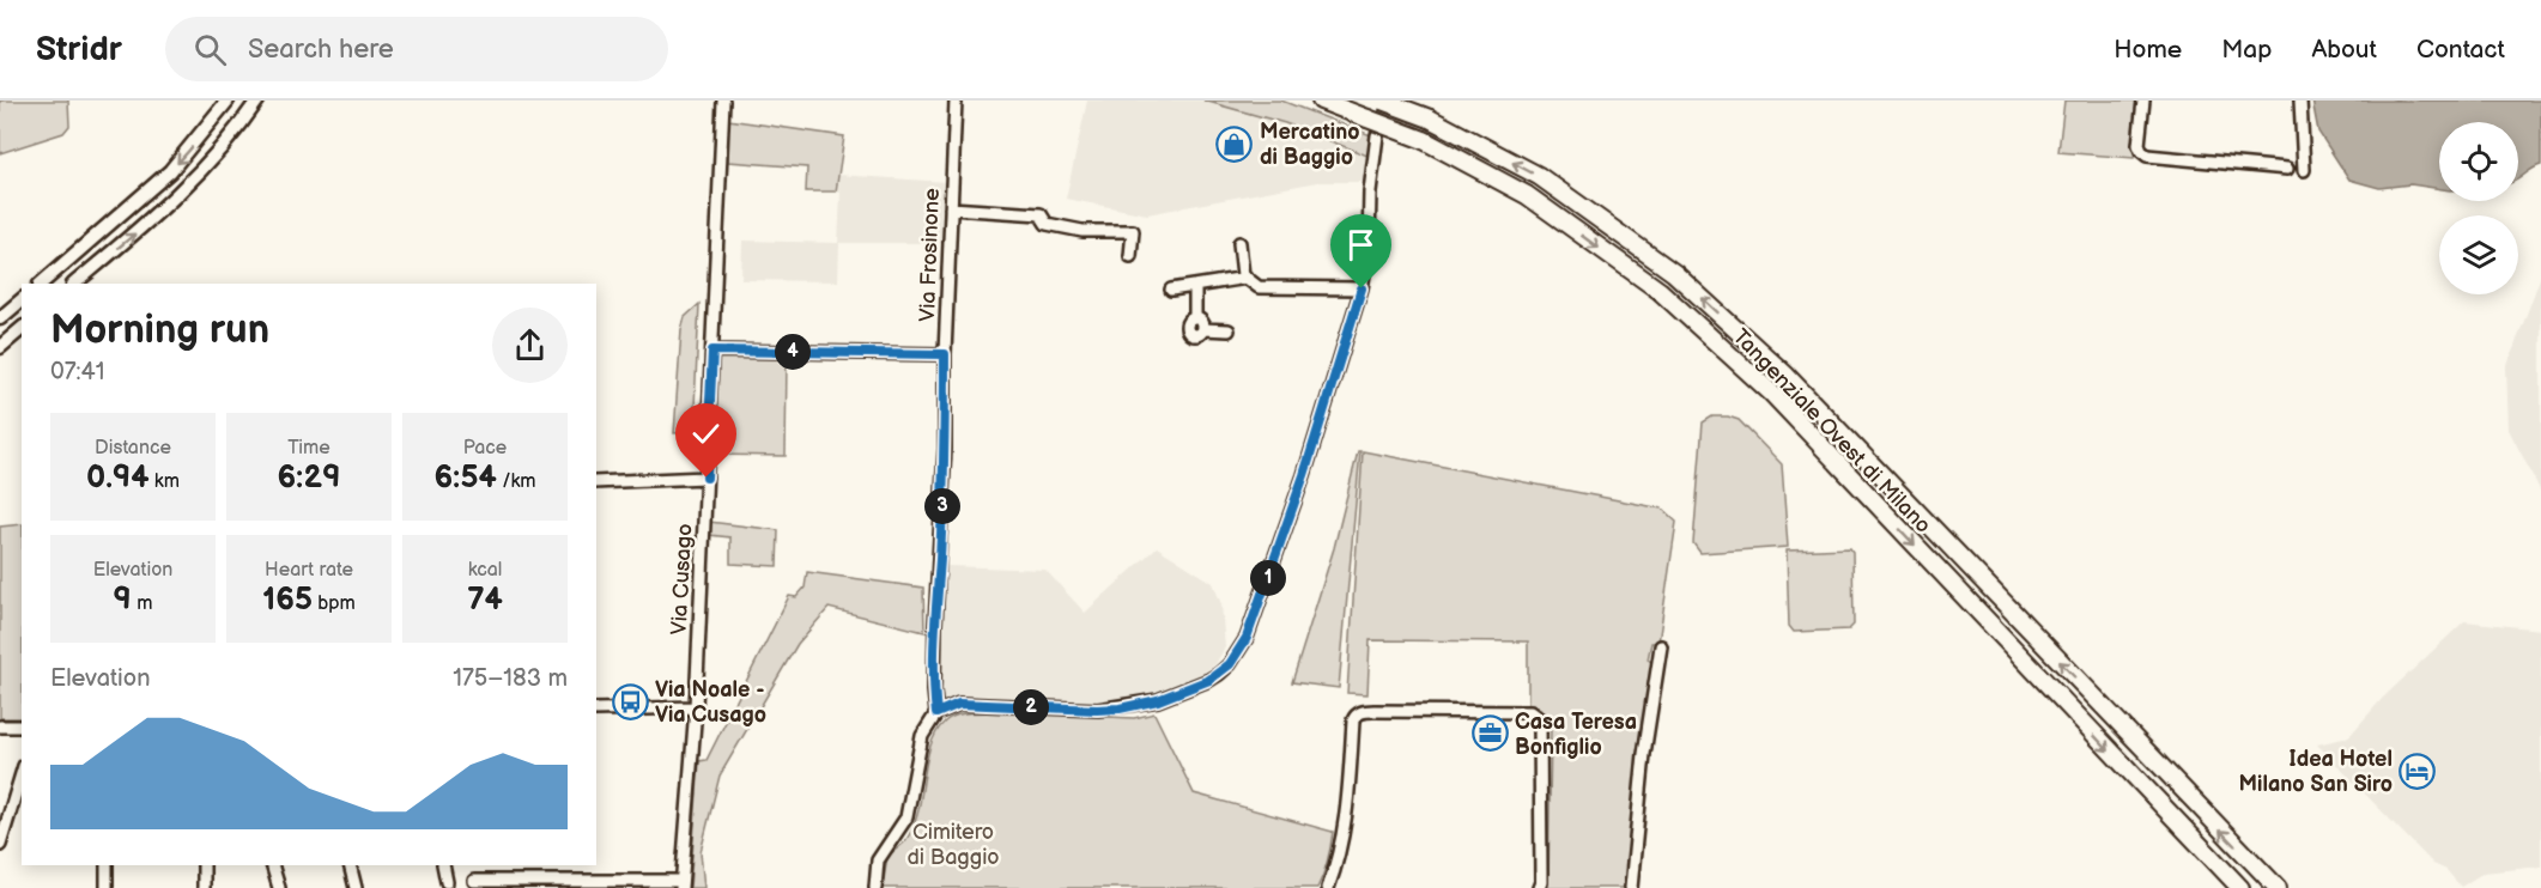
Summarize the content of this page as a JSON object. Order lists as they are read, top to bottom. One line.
{"streets":{"highway":["Tangenziale Ovest di Milano"],"street":["Via Frosinone","Via Cusago"]},"parks":["Cimitero di Baggio"],"places":{"shop":["Mercatino di Baggio"],"bus stop":["Via Noale - Via Cusago"],"office":["Casa Teresa Bonfiglio"],"hotel":["Idea Hotel Milano San Siro"]},"page":{"header":"Stridr","search":"Search here","nav":["Home","Map","About","Contact"],"heading":["Morning run","07:41"],"pins":["4","3","1","2"],"stats":[["Distance","0.94 km"],["Time","6:29"],["Pace","6:54 /km"],["Elevation","9 m"],["Heart rate","165 bpm"],["kcal","74"]],"chart":["Elevation","175–183 m"]}}
